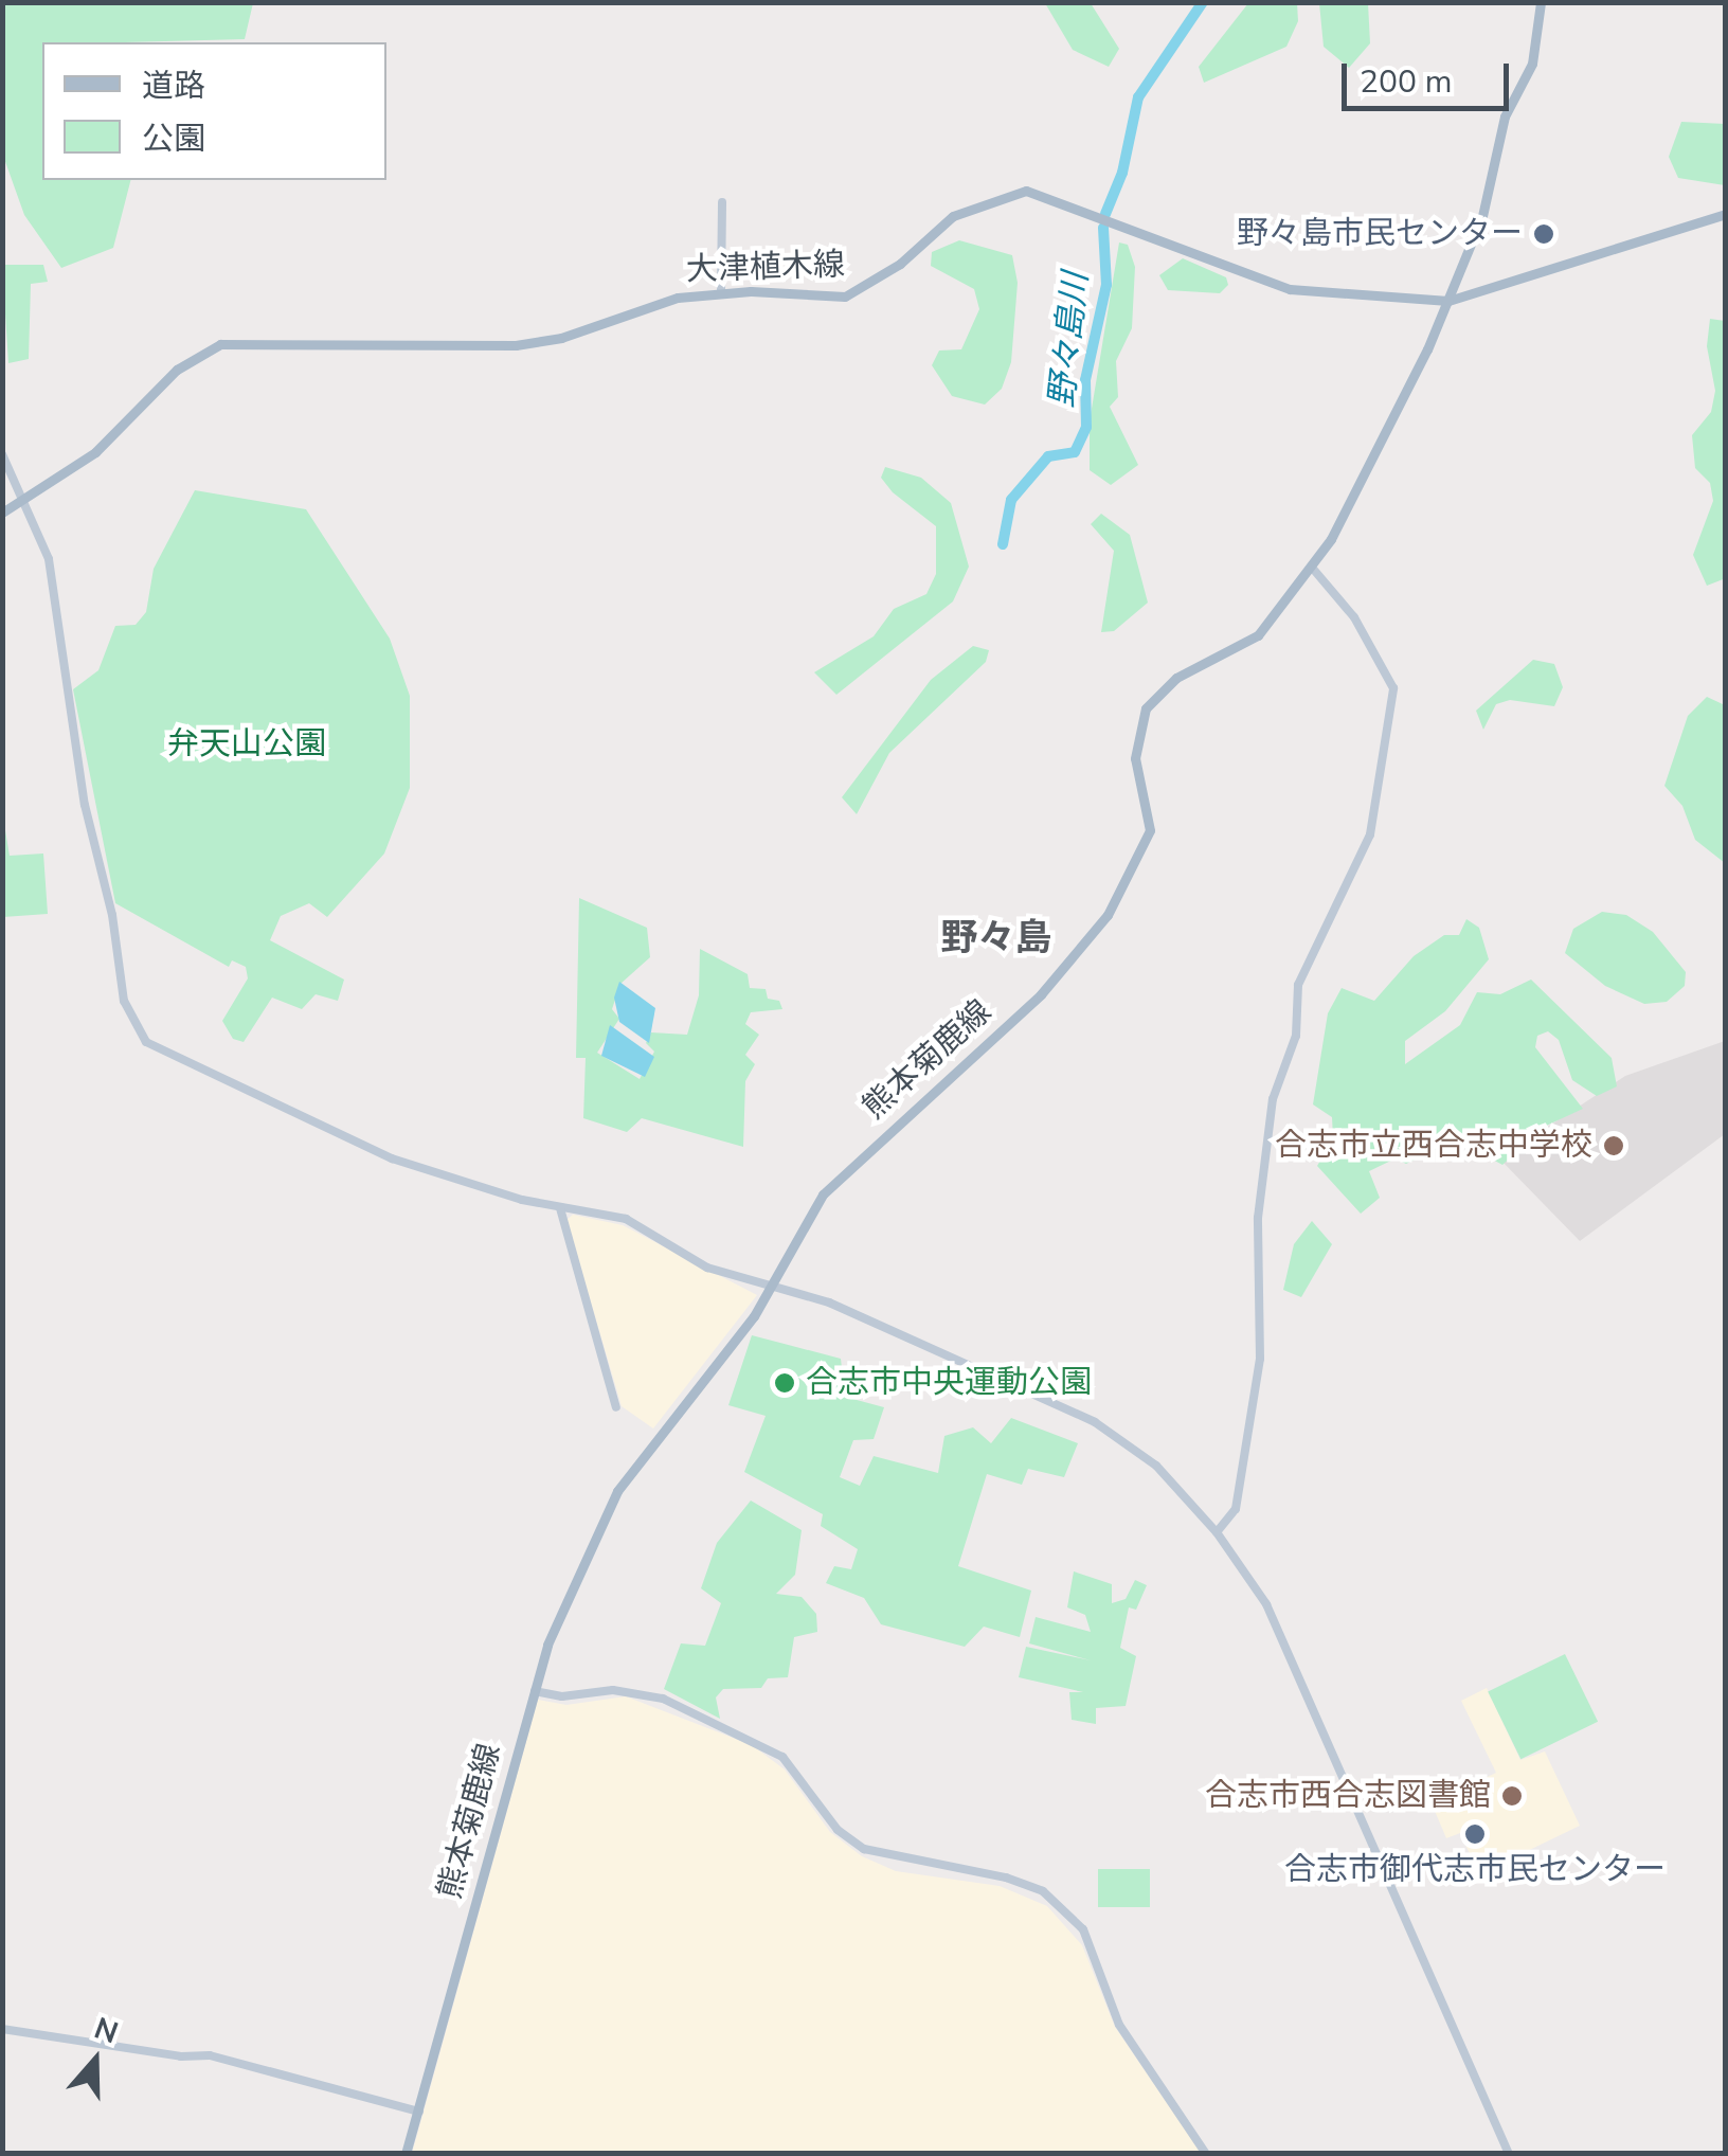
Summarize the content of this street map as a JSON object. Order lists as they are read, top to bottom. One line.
{"streets":{"main road":["大津植木線","熊本菊鹿線"]},"crossings":[["大津植木線","熊本菊鹿線"]],"districts":["野々島"],"water":["野々島川"],"parks":["弁天山公園"],"places":["野々島市民センター","合志市立西合志中学校","合志市中央運動公園","合志市西合志図書館","合志市御代志市民センター"],"legend":["道路","公園"],"scale_bar":"200 m","north":"top"}
